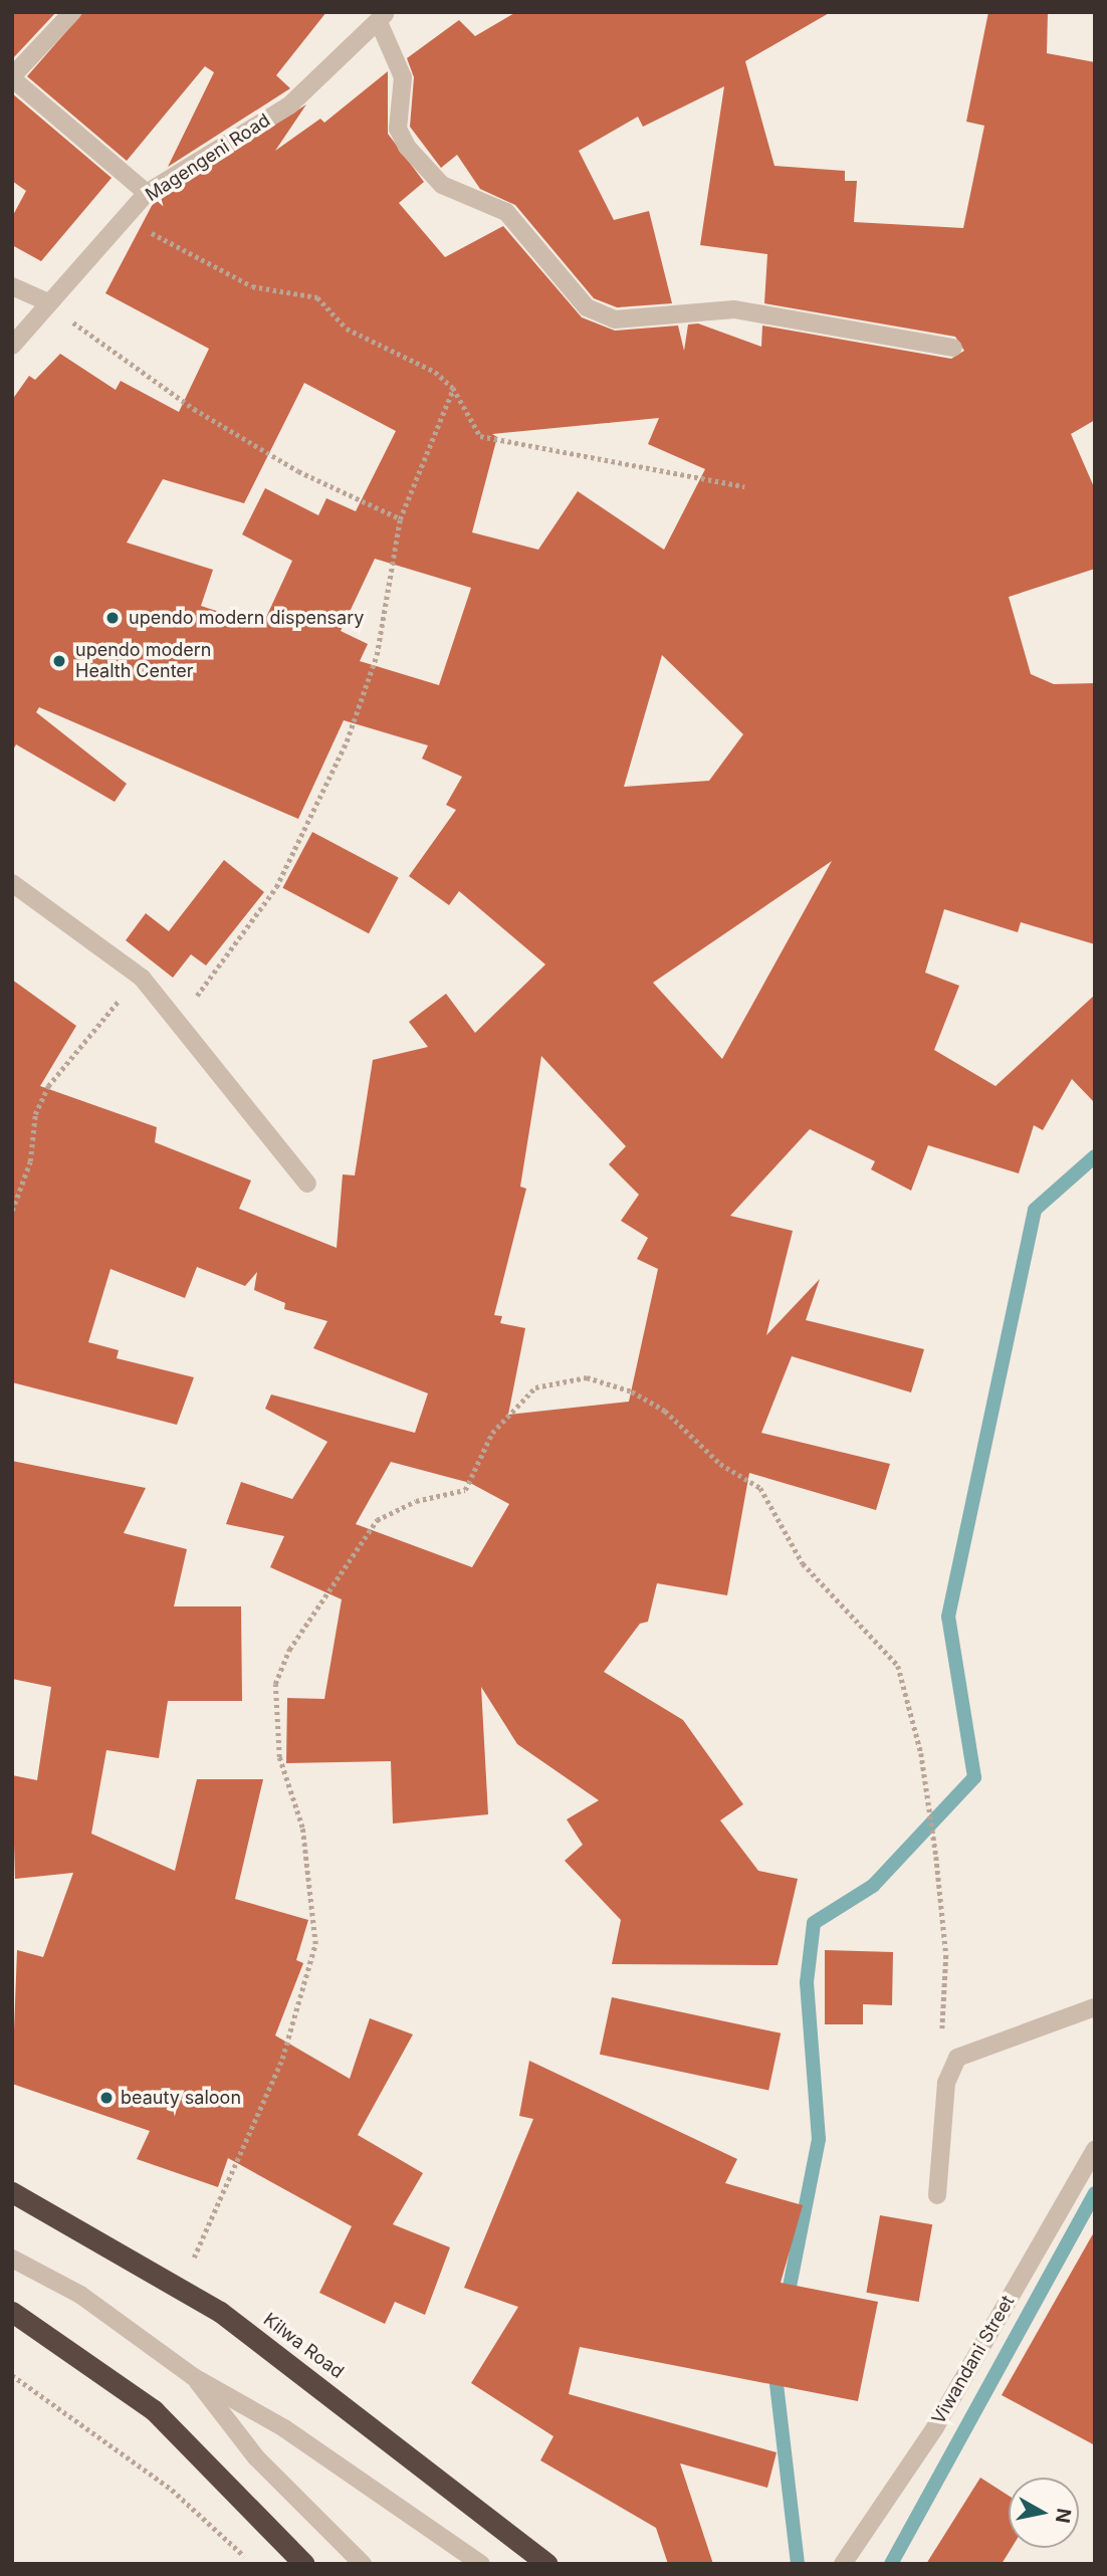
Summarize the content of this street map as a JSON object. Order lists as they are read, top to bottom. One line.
{"streets":{"highway":["Kilwa Road"],"street":["Magengeni Road","Viwandani Street"]},"places":["upendo modern dispensary","upendo modern Health Center","beauty saloon"],"north":"right"}
